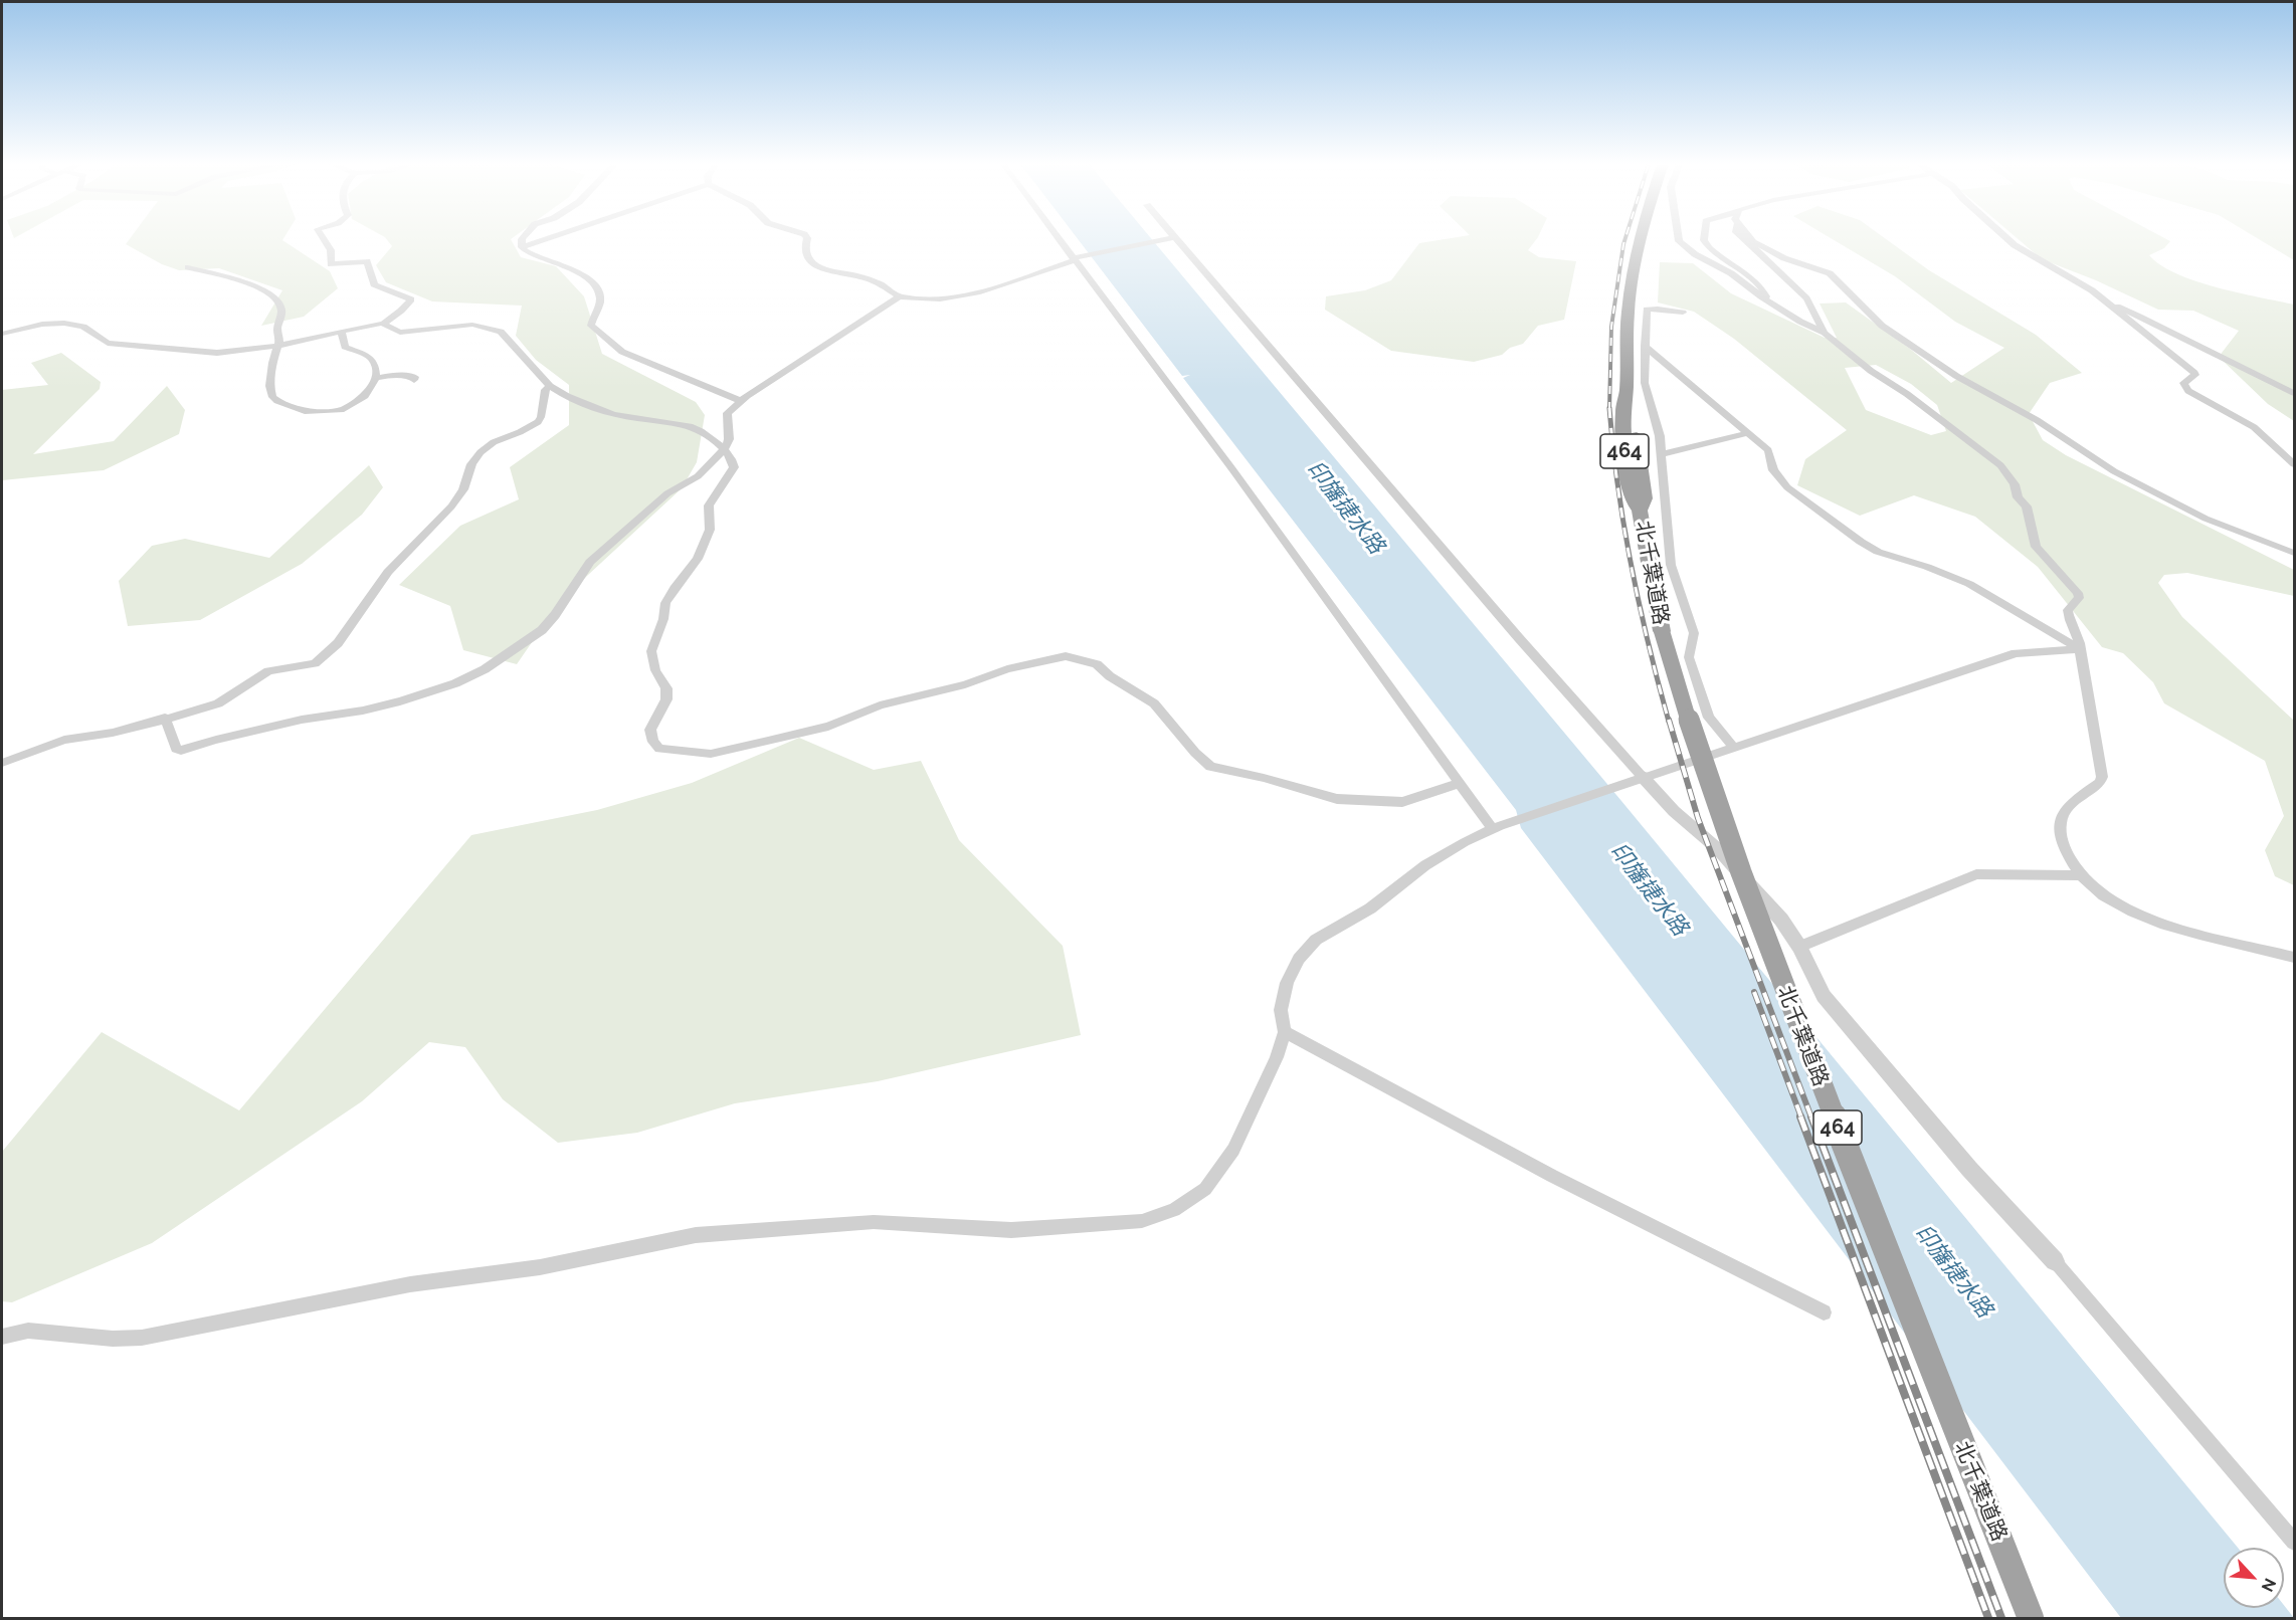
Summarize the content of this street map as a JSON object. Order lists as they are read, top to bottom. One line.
{"streets":{"highway":["464","北千葉道路"]},"water":["印旛捷水路"],"north":"bottom right"}
